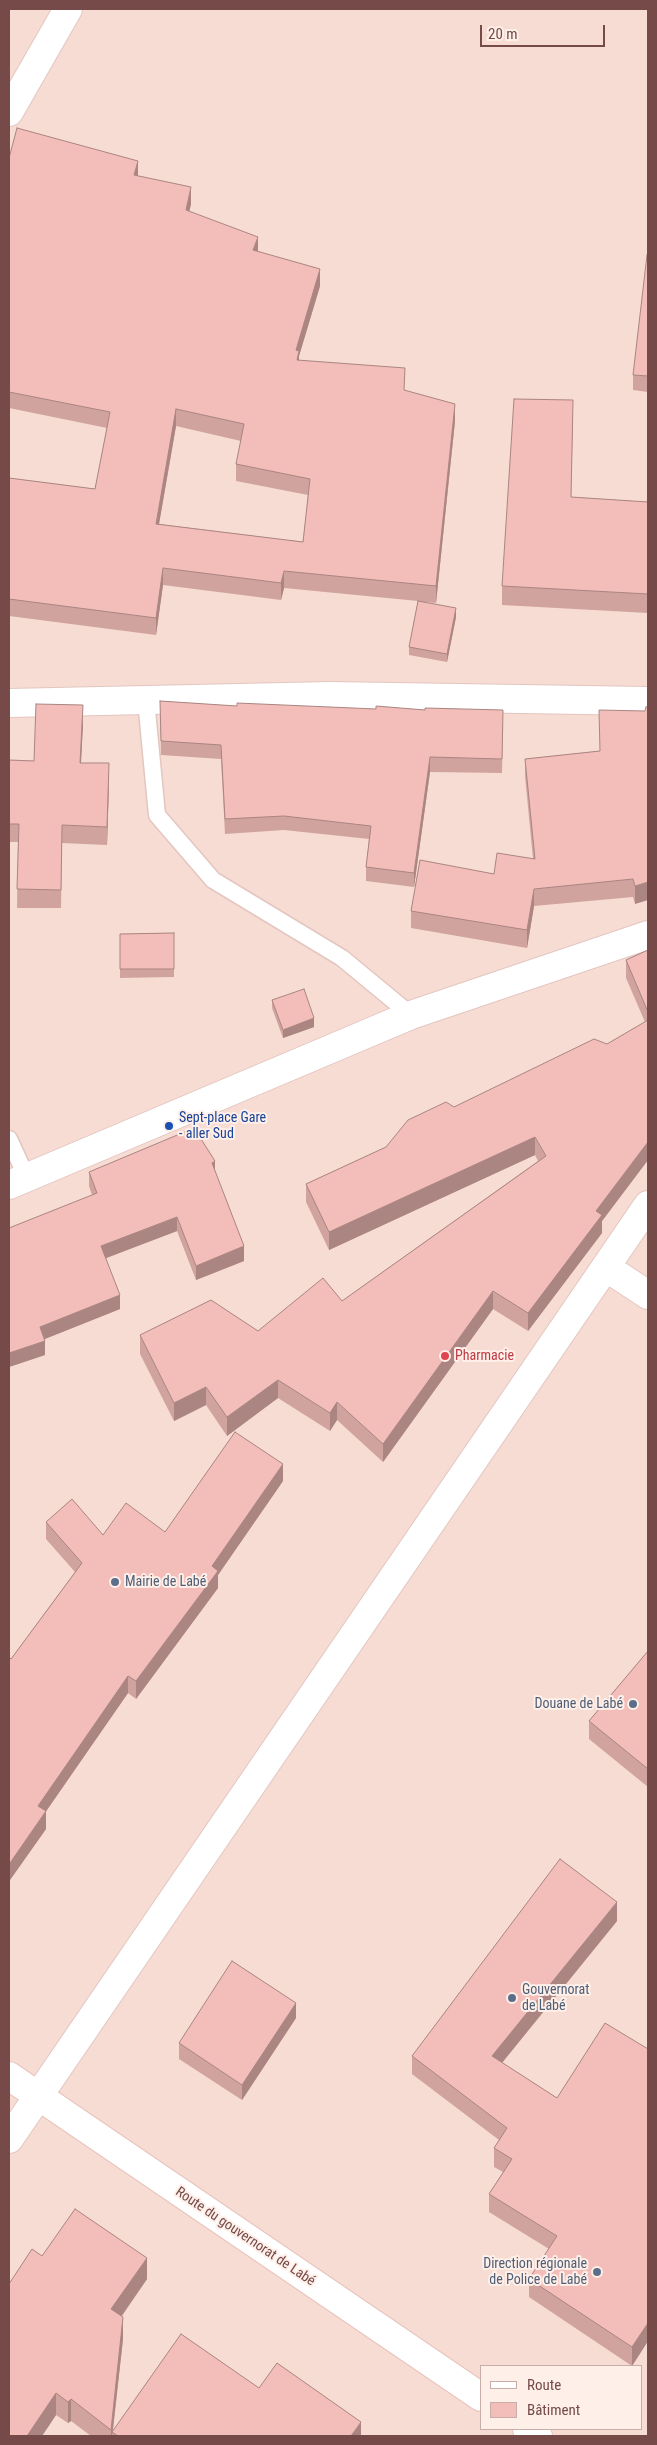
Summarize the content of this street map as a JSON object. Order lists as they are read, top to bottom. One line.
{"streets":{"street":["Route du gouvernorat de Labé"]},"places":["Sept-place Gare - aller Sud","Pharmacie","Mairie de Labé","Douane de Labé","Gouvernorat de Labé","Direction régionale de Police de Labé"],"legend":["Route","Bâtiment"],"scale_bar":"20 m"}
